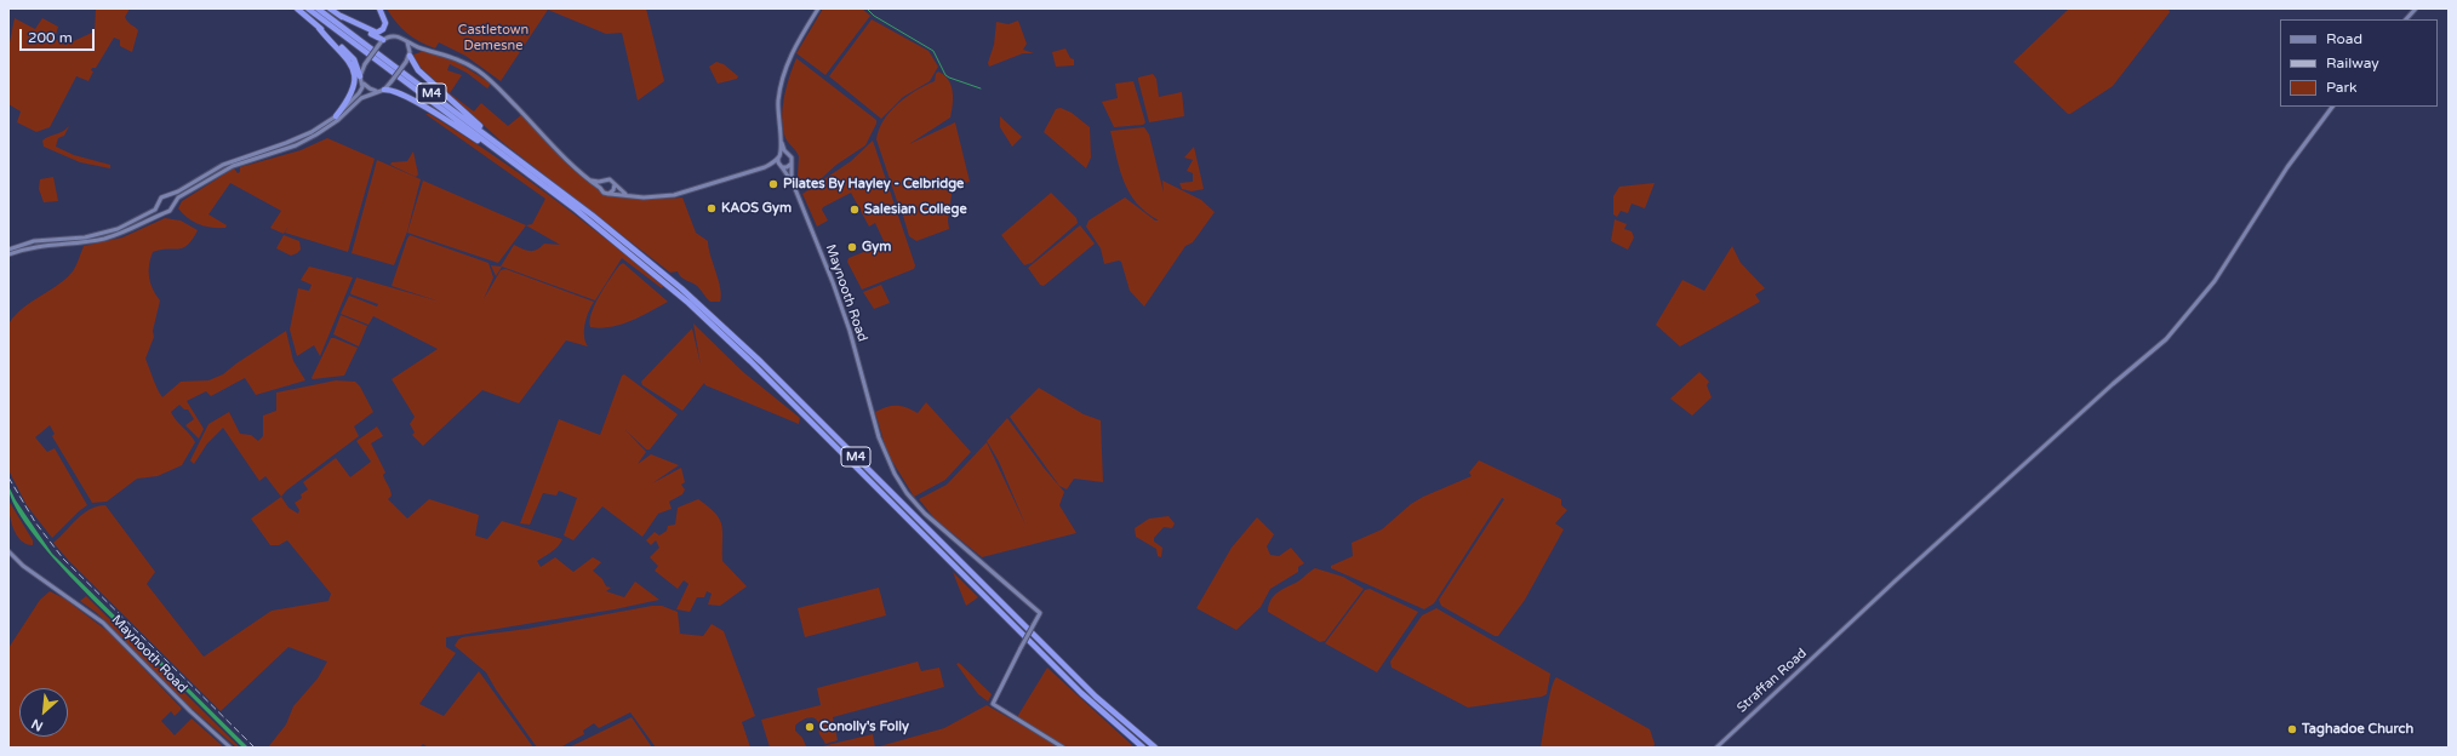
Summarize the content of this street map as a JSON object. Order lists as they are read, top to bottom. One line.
{"streets":{"highway":["M4"],"main road":["Maynooth Road","Straffan Road"]},"parks":["Castletown Demesne"],"places":["Pilates By Hayley - Celbridge","KAOS Gym","Salesian College","Gym","Conolly's Folly","Taghadoe Church"],"legend":["Road","Railway","Park"],"scale_bar":"200 m","north":"bottom left"}
